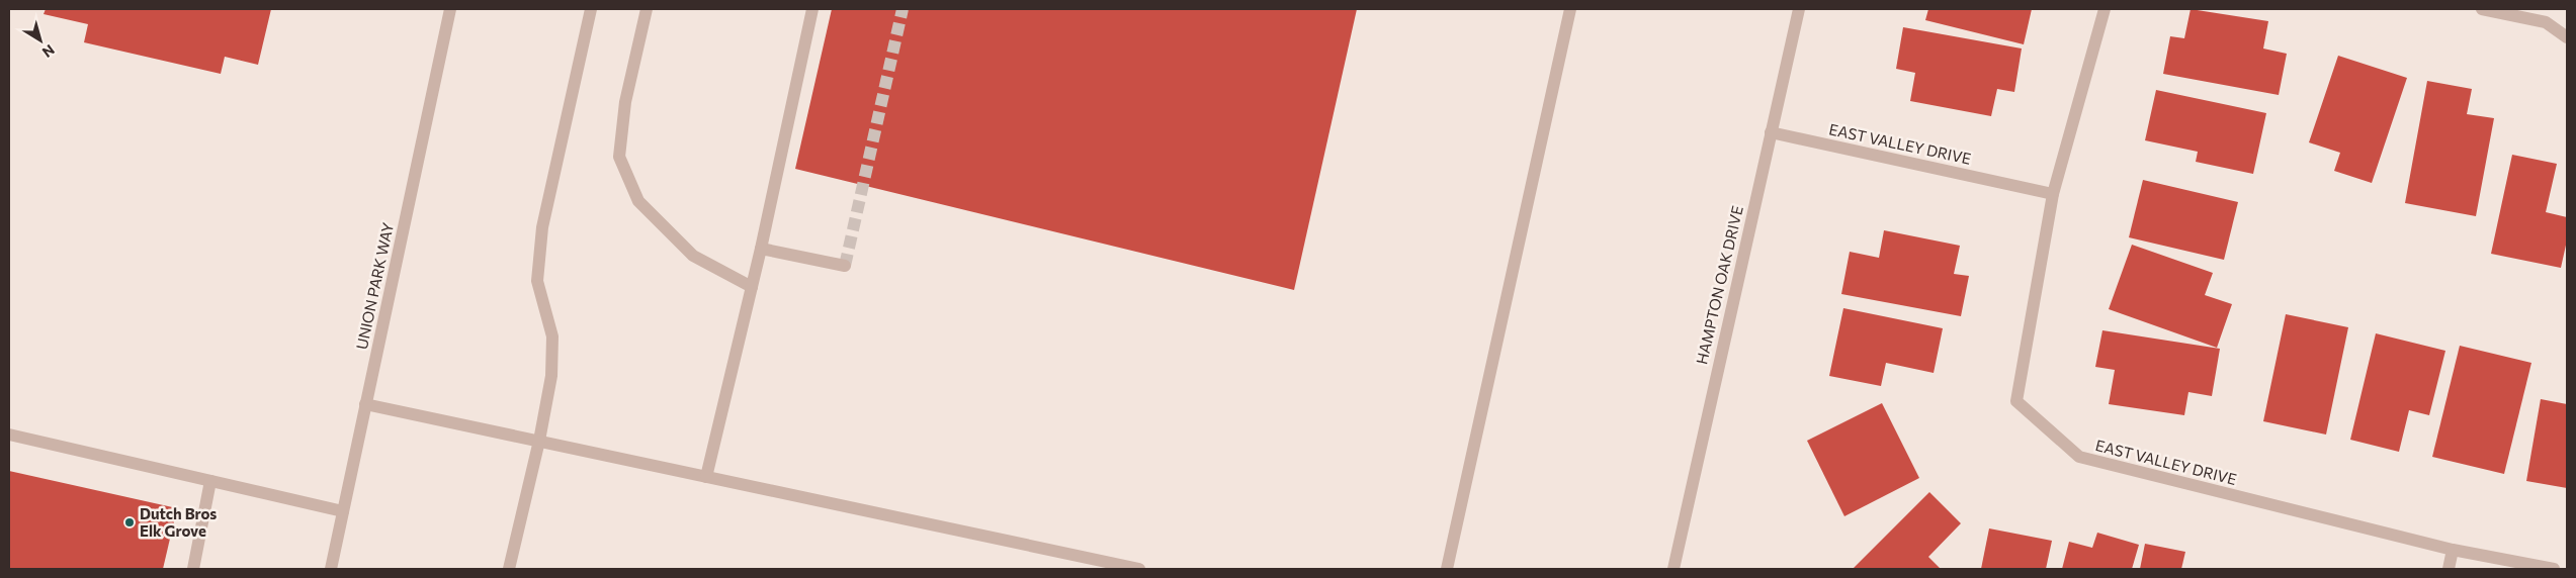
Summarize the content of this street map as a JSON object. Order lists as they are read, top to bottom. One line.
{"streets":{"street":["EAST VALLEY DRIVE","HAMPTON OAK DRIVE","UNION PARK WAY"]},"crossings":[["EAST VALLEY DRIVE","HAMPTON OAK DRIVE"]],"places":["Dutch Bros Elk Grove"],"north":"bottom right"}
